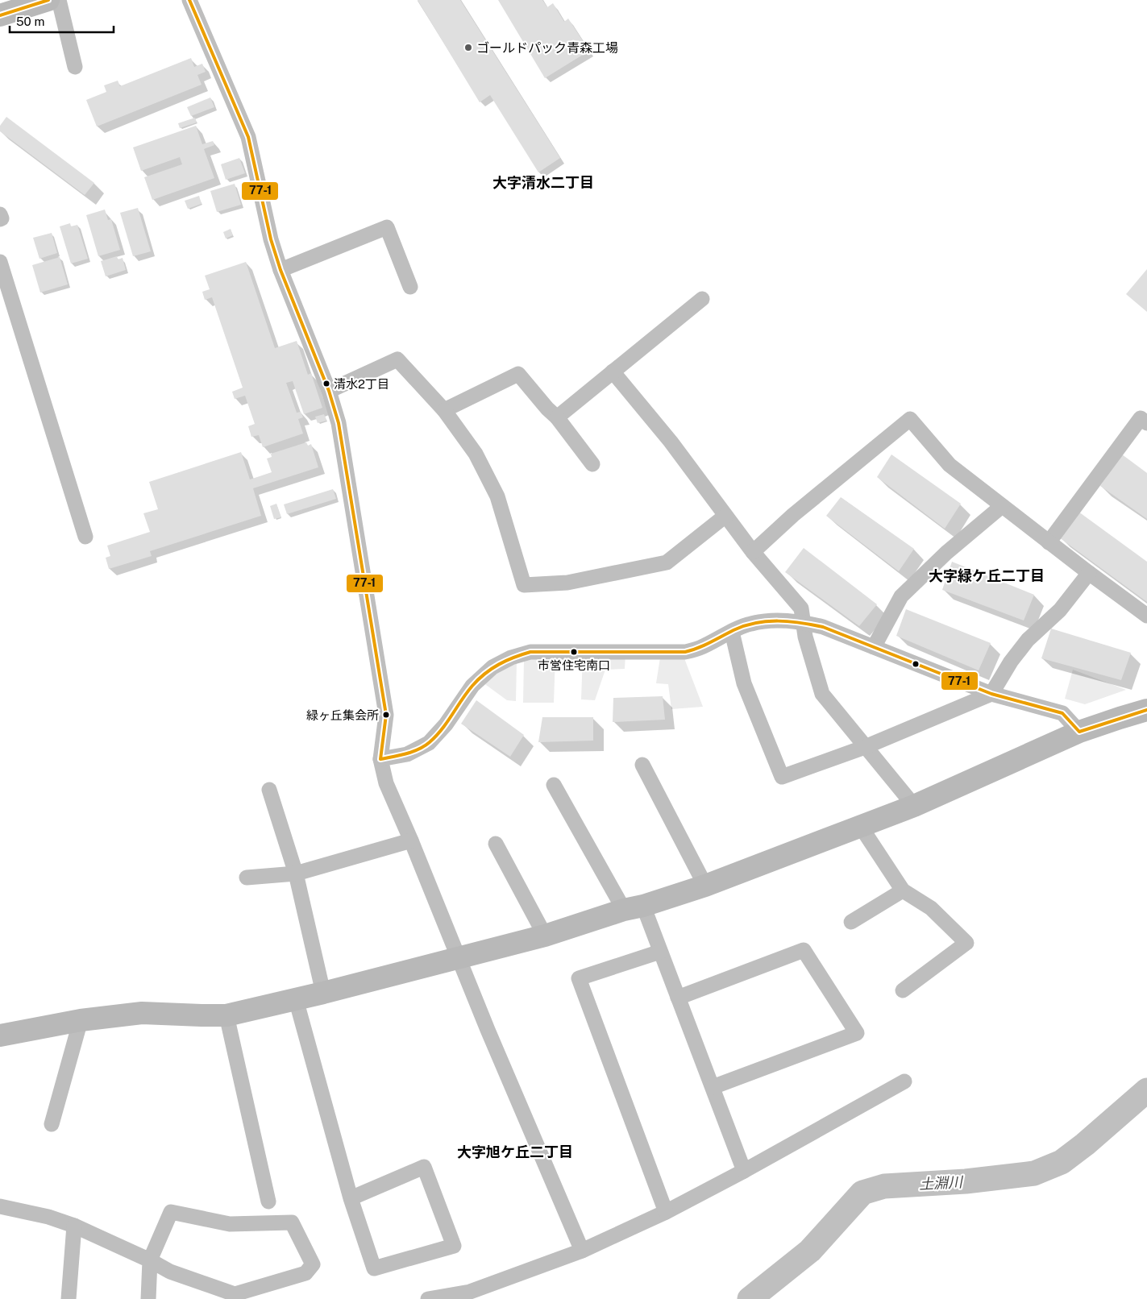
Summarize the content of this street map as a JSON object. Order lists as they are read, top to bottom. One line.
{"districts":["大字清水二丁目","大字緑ケ丘二丁目","大字旭ケ丘二丁目"],"water":["土淵川"],"places":["ゴールドパック青森工場","清水2丁目","市営住宅南口","緑ヶ丘集会所"],"lines":["transit line 77-1"],"scale_bar":"50 m"}
